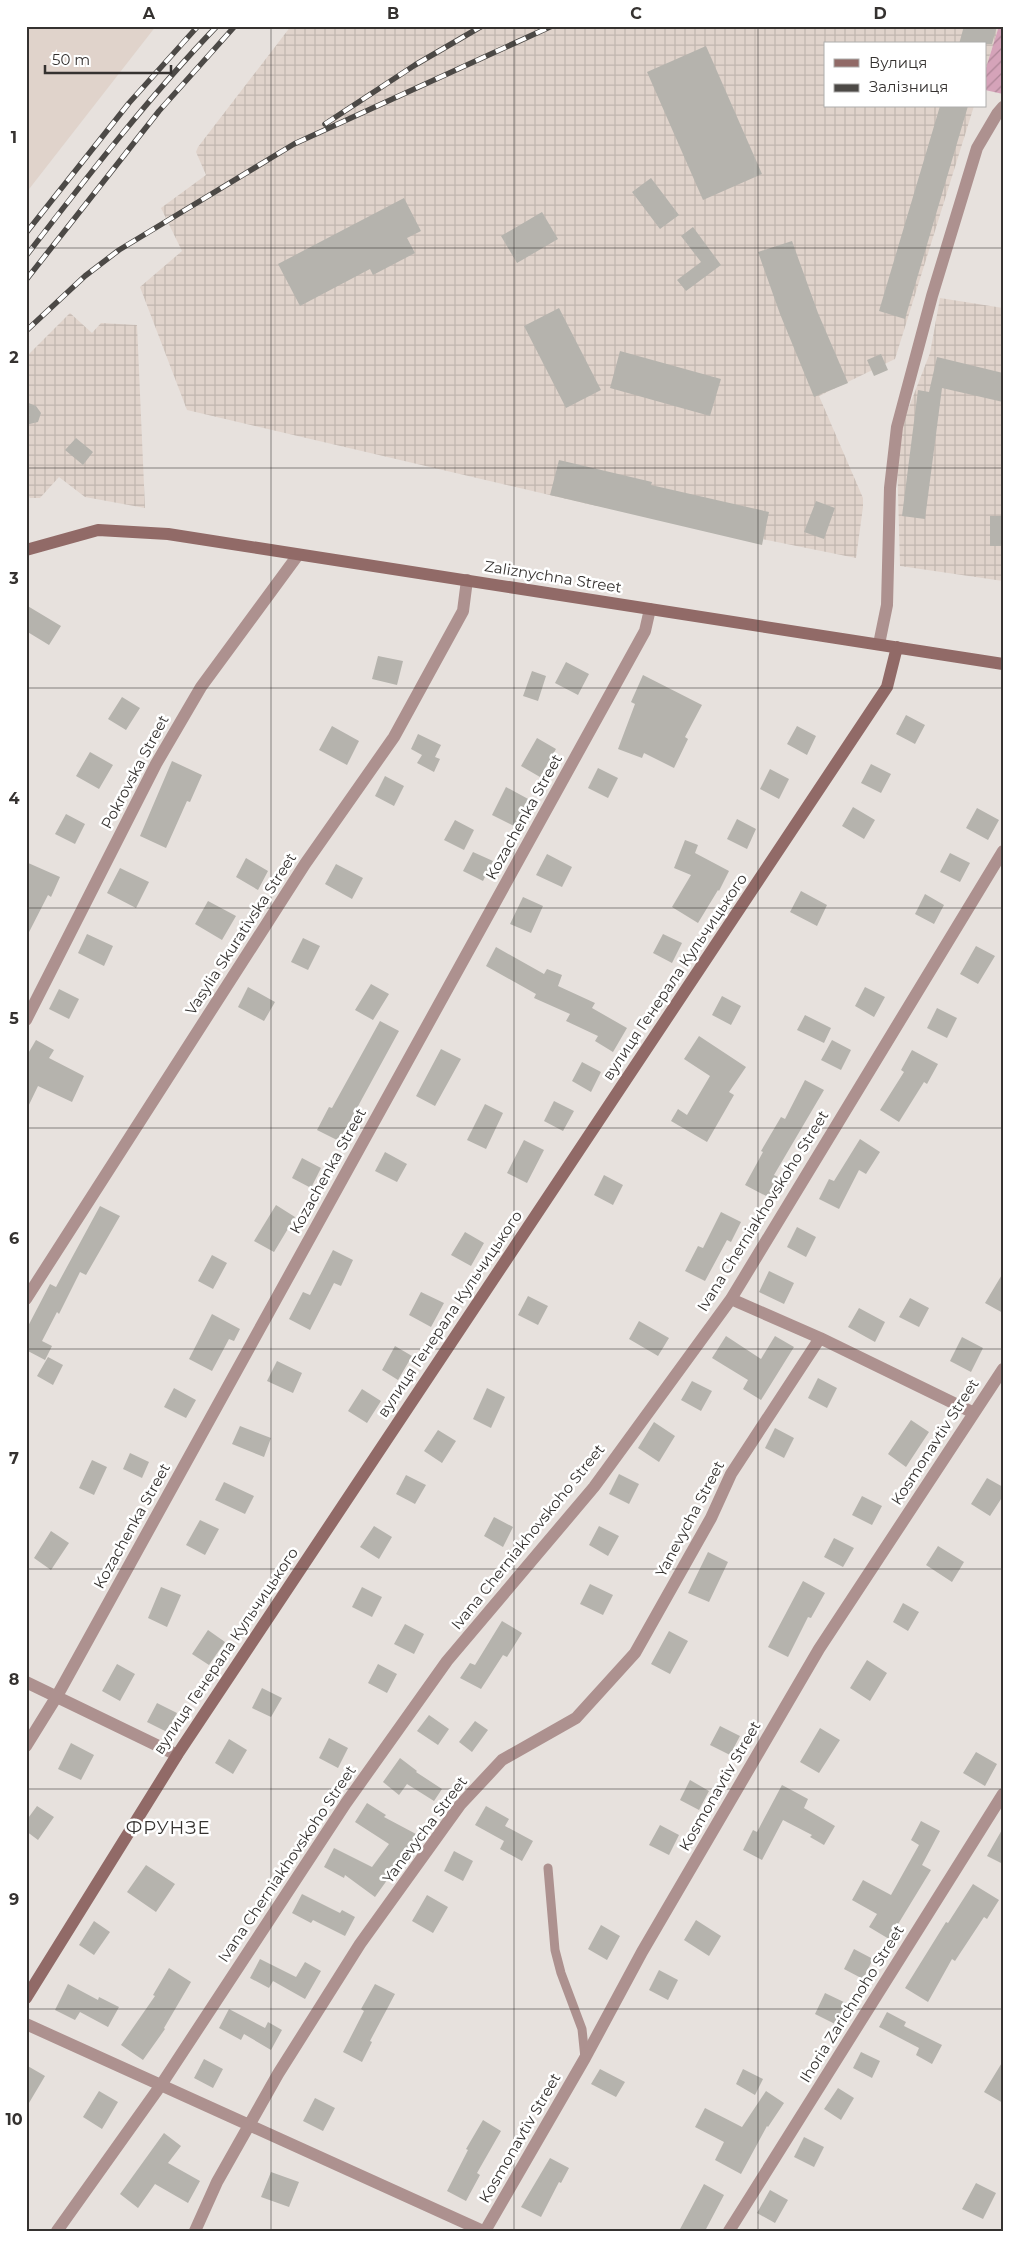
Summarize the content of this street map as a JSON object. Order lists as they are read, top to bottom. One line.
{"streets":{"street":["Zaliznychna Street","Pokrovska Street","Kozachenka Street","Vasylia Skurativska Street","вулиця Генерала Кульчицького","Ivana Cherniakhovskoho Street","Kosmonavtiv Street","Yanevycha Street","Ihoria Zarichnoho Street"]},"crossings":[["Zaliznychna Street","Pokrovska Street"],["Zaliznychna Street","Kozachenka Street"],["Zaliznychna Street","Vasylia Skurativska Street"],["Zaliznychna Street","вулиця Генерала Кульчицького"]],"districts":["ФРУНЗЕ"],"legend":["Вулиця","Залізниця"],"scale_bar":"50 m","grid":{"columns":["A","B","C","D"],"rows":["1","2","3","4","5","6","7","8","9","10"]}}
